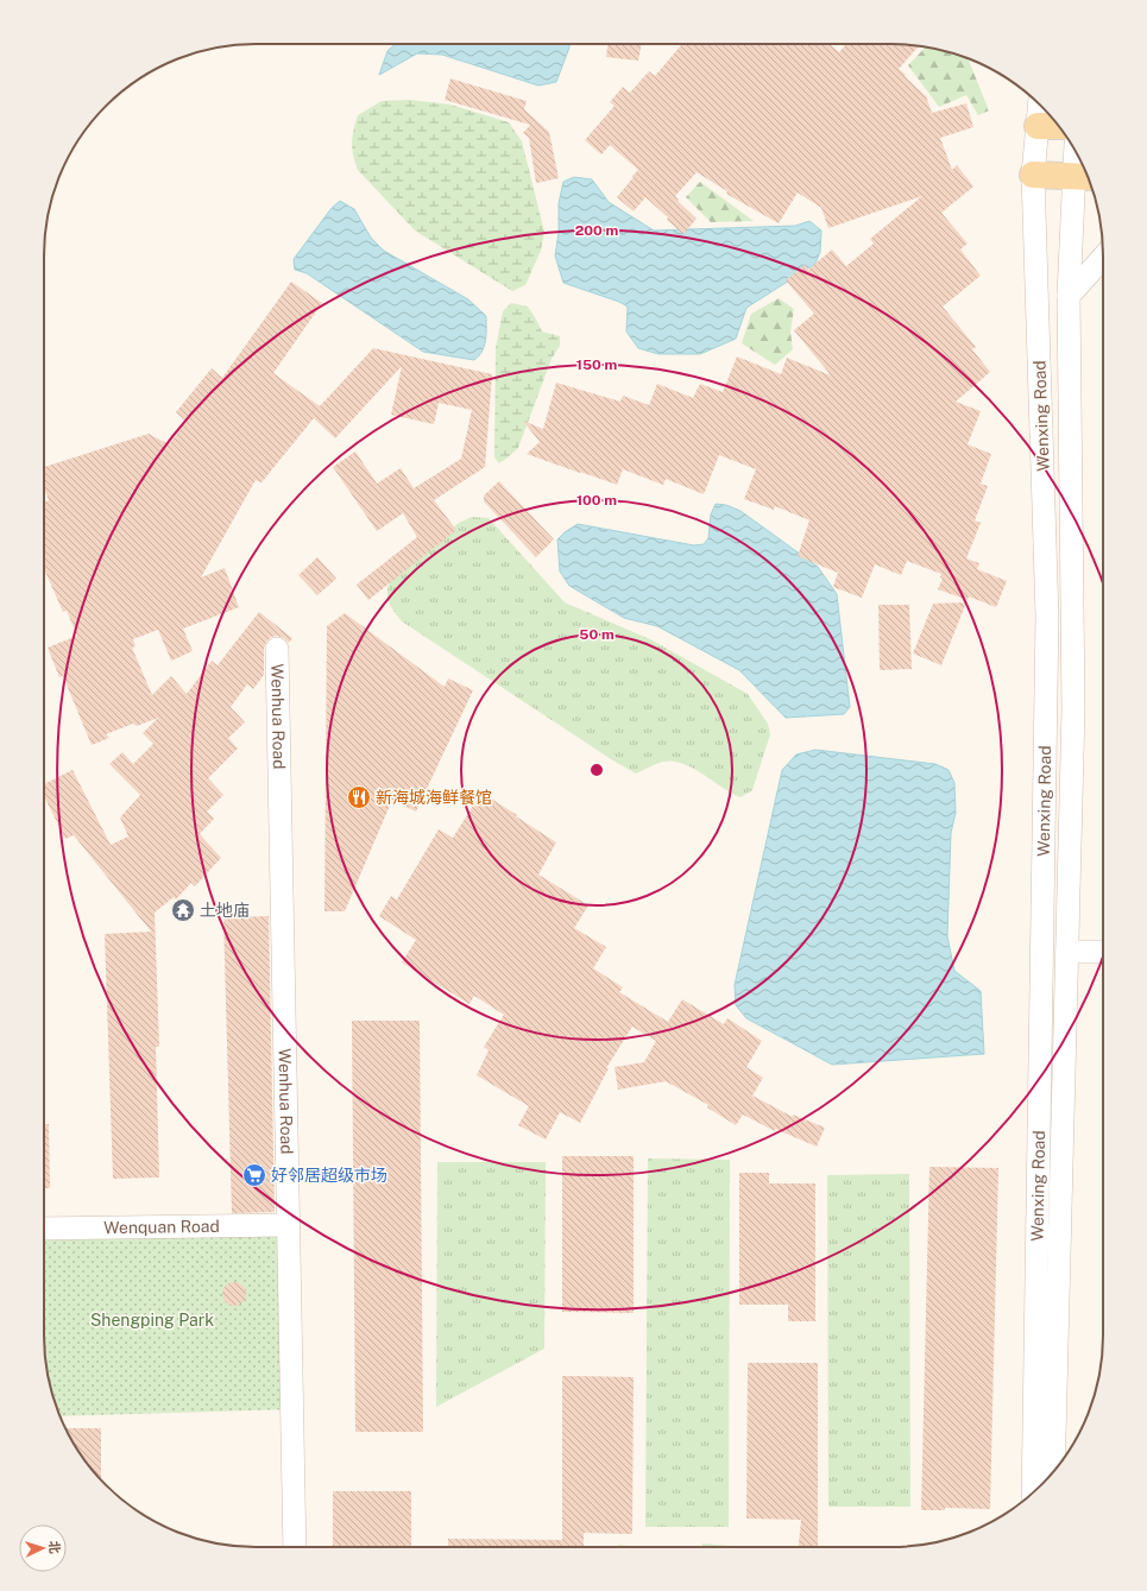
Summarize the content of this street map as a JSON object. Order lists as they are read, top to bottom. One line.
{"streets":{"street":["Wenxing Road","Wenhua Road","Wenquan Road"]},"crossings":[["Wenhua Road","Wenquan Road"]],"parks":["Shengping Park"],"places":{"restaurant":["新海城海鲜餐馆"],"temple":["土地庙"],"supermarket":["好邻居超级市场"]},"north":"right","rings":["200 m","150 m","100 m","50 m"]}
